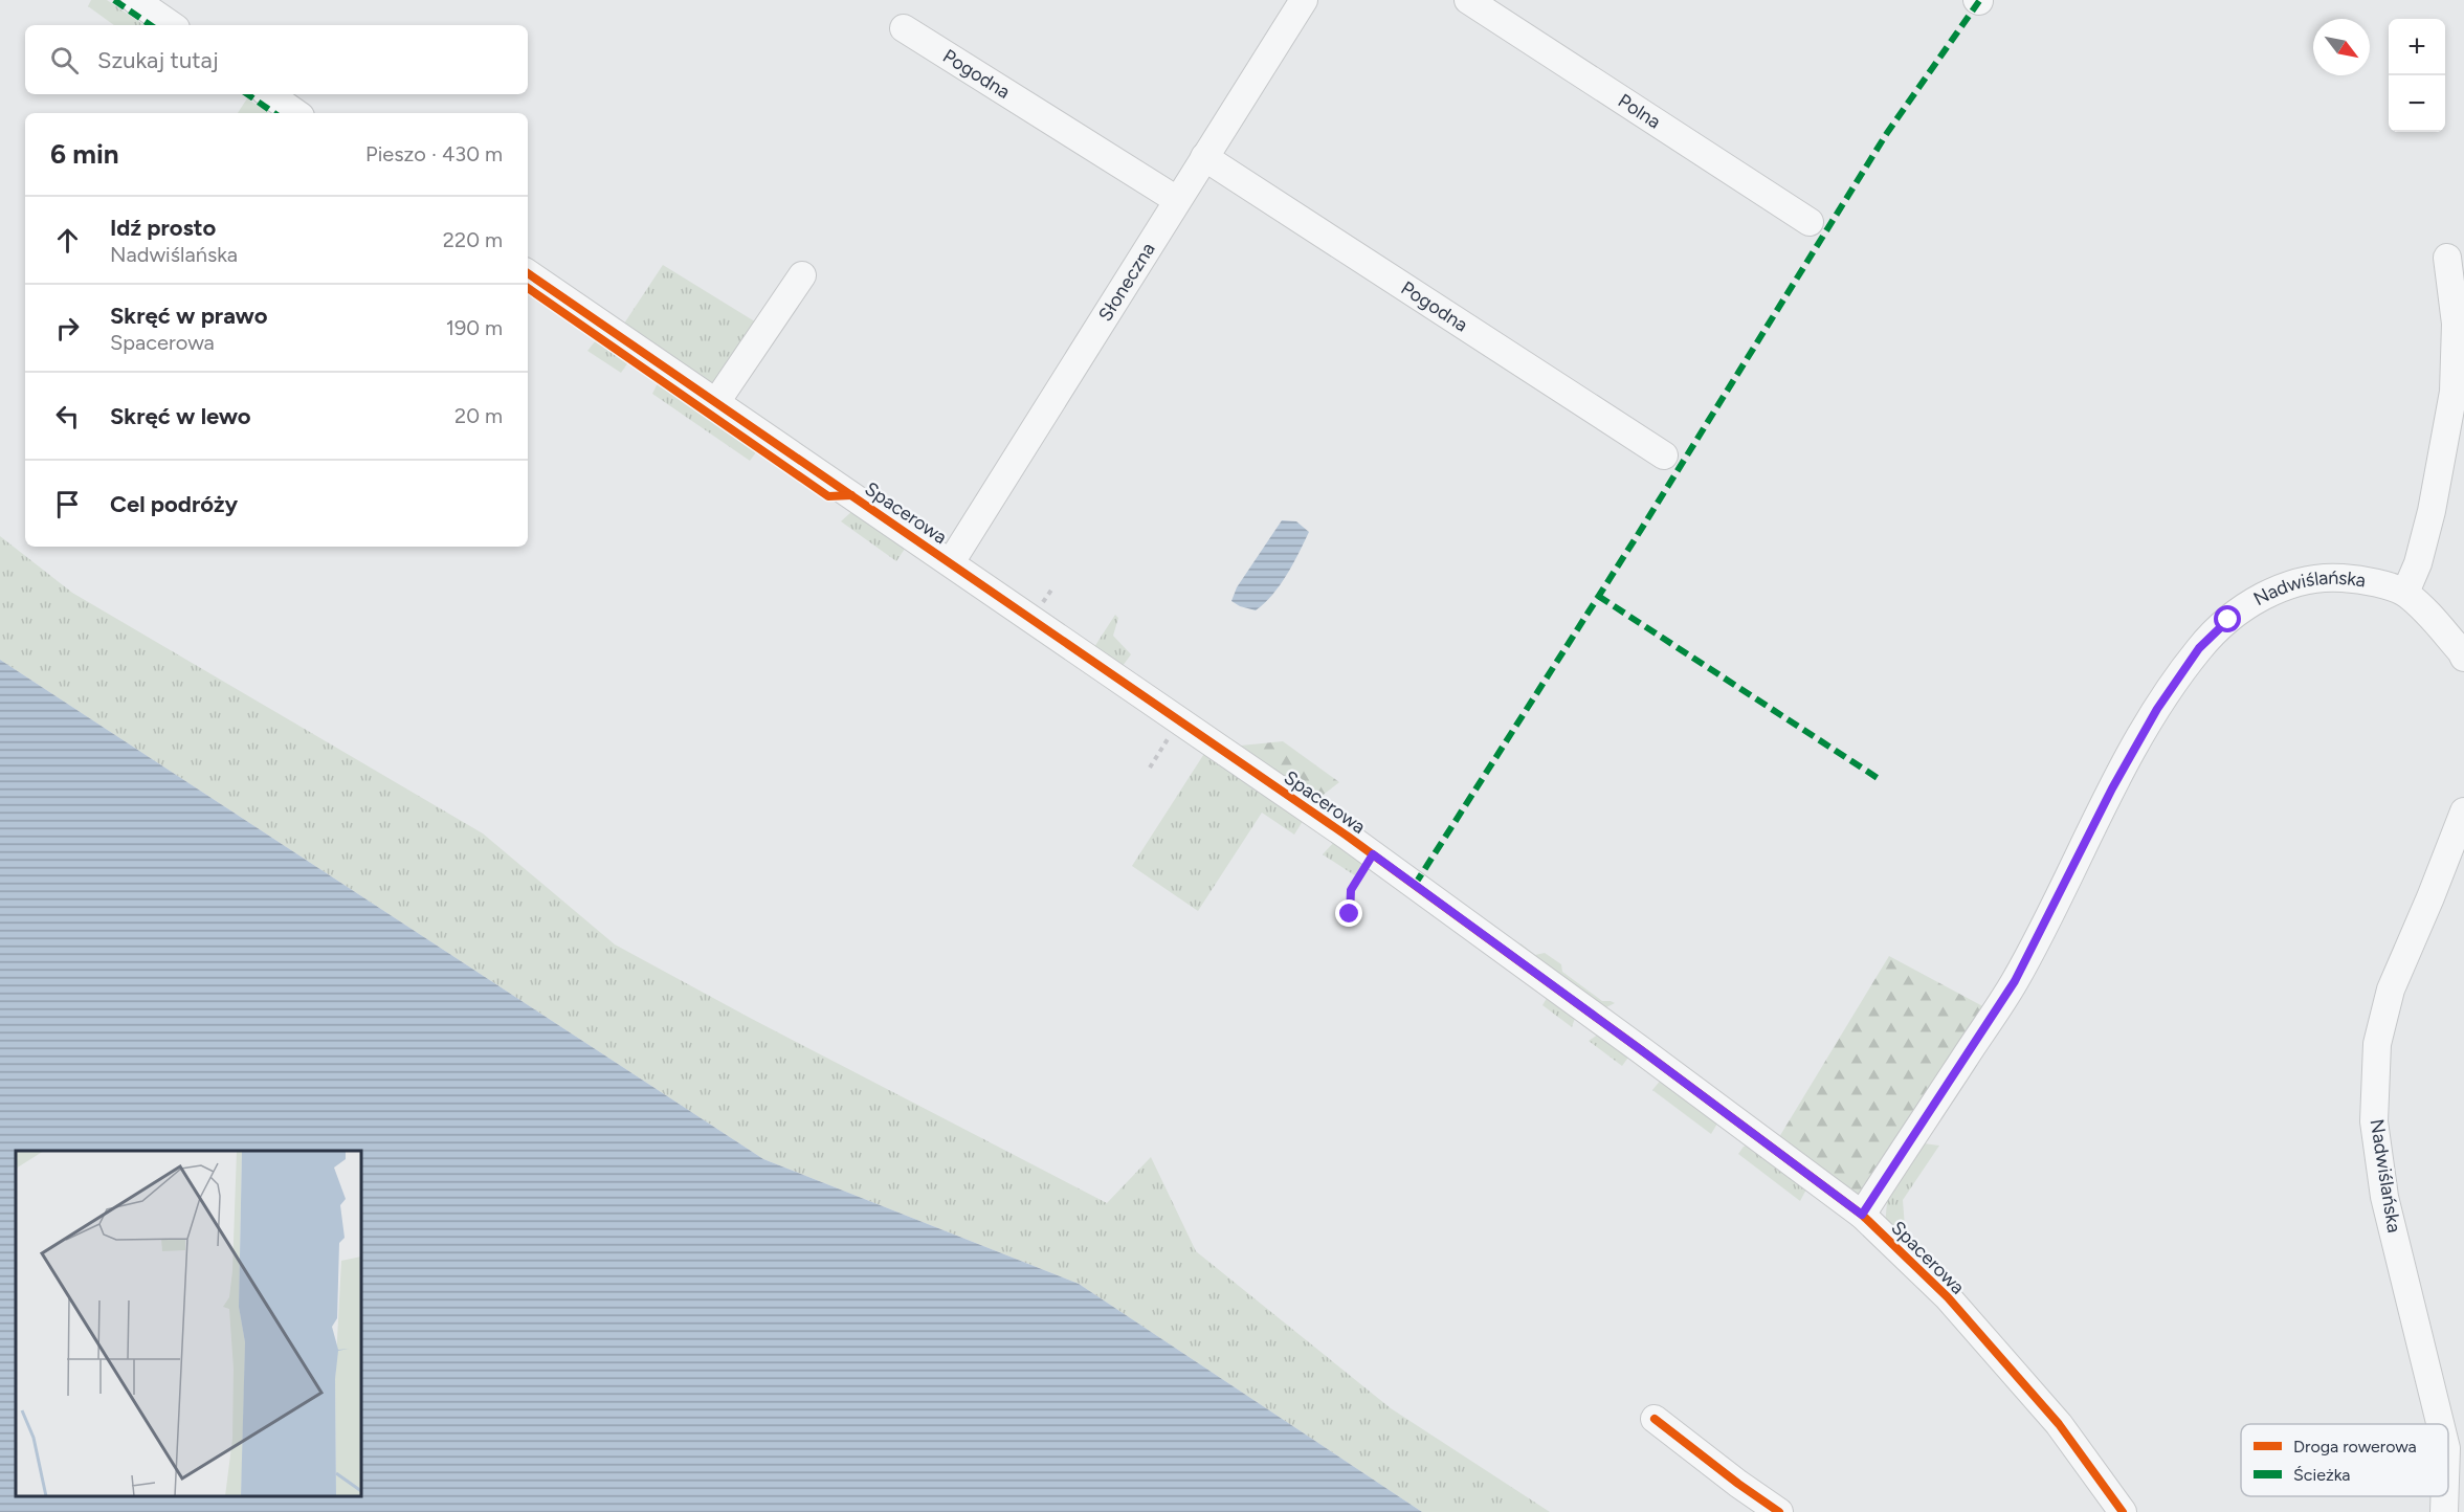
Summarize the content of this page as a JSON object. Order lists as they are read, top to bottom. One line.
{"streets":{"street":["Pogodna","Polna","Słoneczna","Spacerowa","Nadwiślańska"]},"crossings":[["Pogodna","Słoneczna"],["Słoneczna","Spacerowa"],["Spacerowa","Nadwiślańska"]],"legend":["Droga rowerowa","Ścieżka"],"north":"bottom right","page":{"map_buttons":["+","−"],"search":"Szukaj tutaj","heading":["6 min","Pieszo · 430 m"],"list":[["Idź prosto","Nadwiślańska","220 m"],["Skręć w prawo","Spacerowa","190 m"],["Skręć w lewo","20 m"],"Cel podróży"]}}
